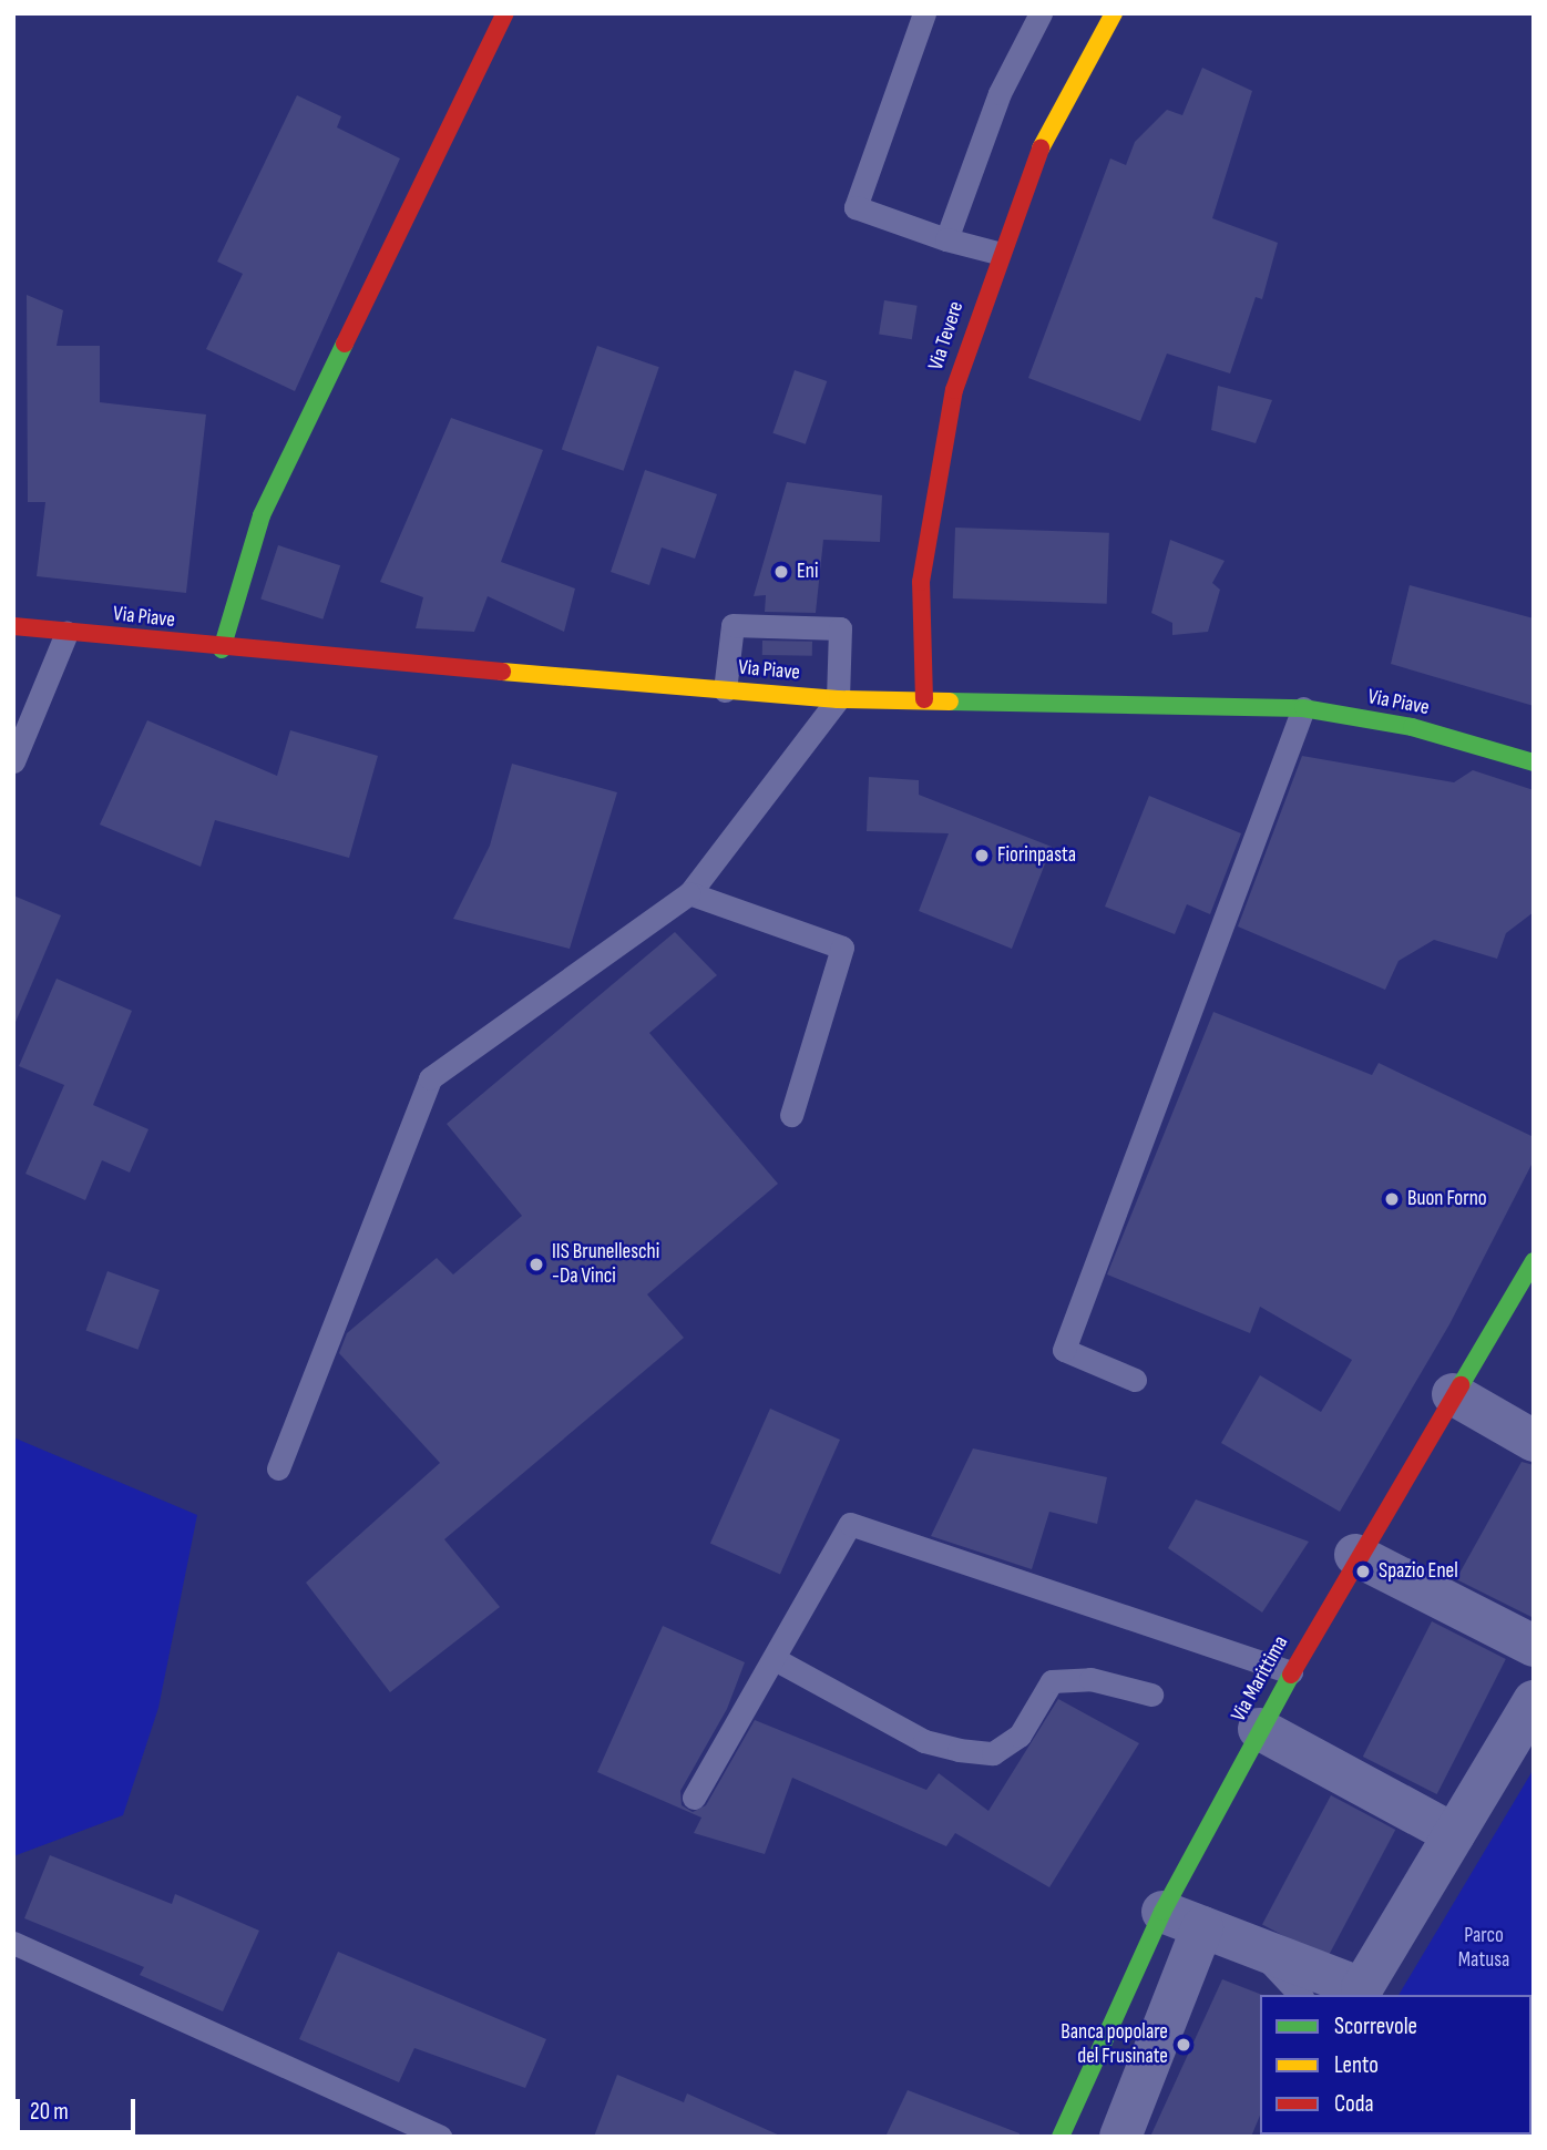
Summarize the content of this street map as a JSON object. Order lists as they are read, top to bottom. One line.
{"streets":{"main road":["Via Tevere","Via Piave","Via Marittima"]},"crossings":[["Via Tevere","Via Piave"]],"parks":["Parco Matusa"],"places":["Eni","Fiorinpasta","Buon Forno","IIS Brunelleschi -Da Vinci","Spazio Enel","Banca popolare del Frusinate"],"legend":["Scorrevole","Lento","Coda"],"scale_bar":"20 m"}
